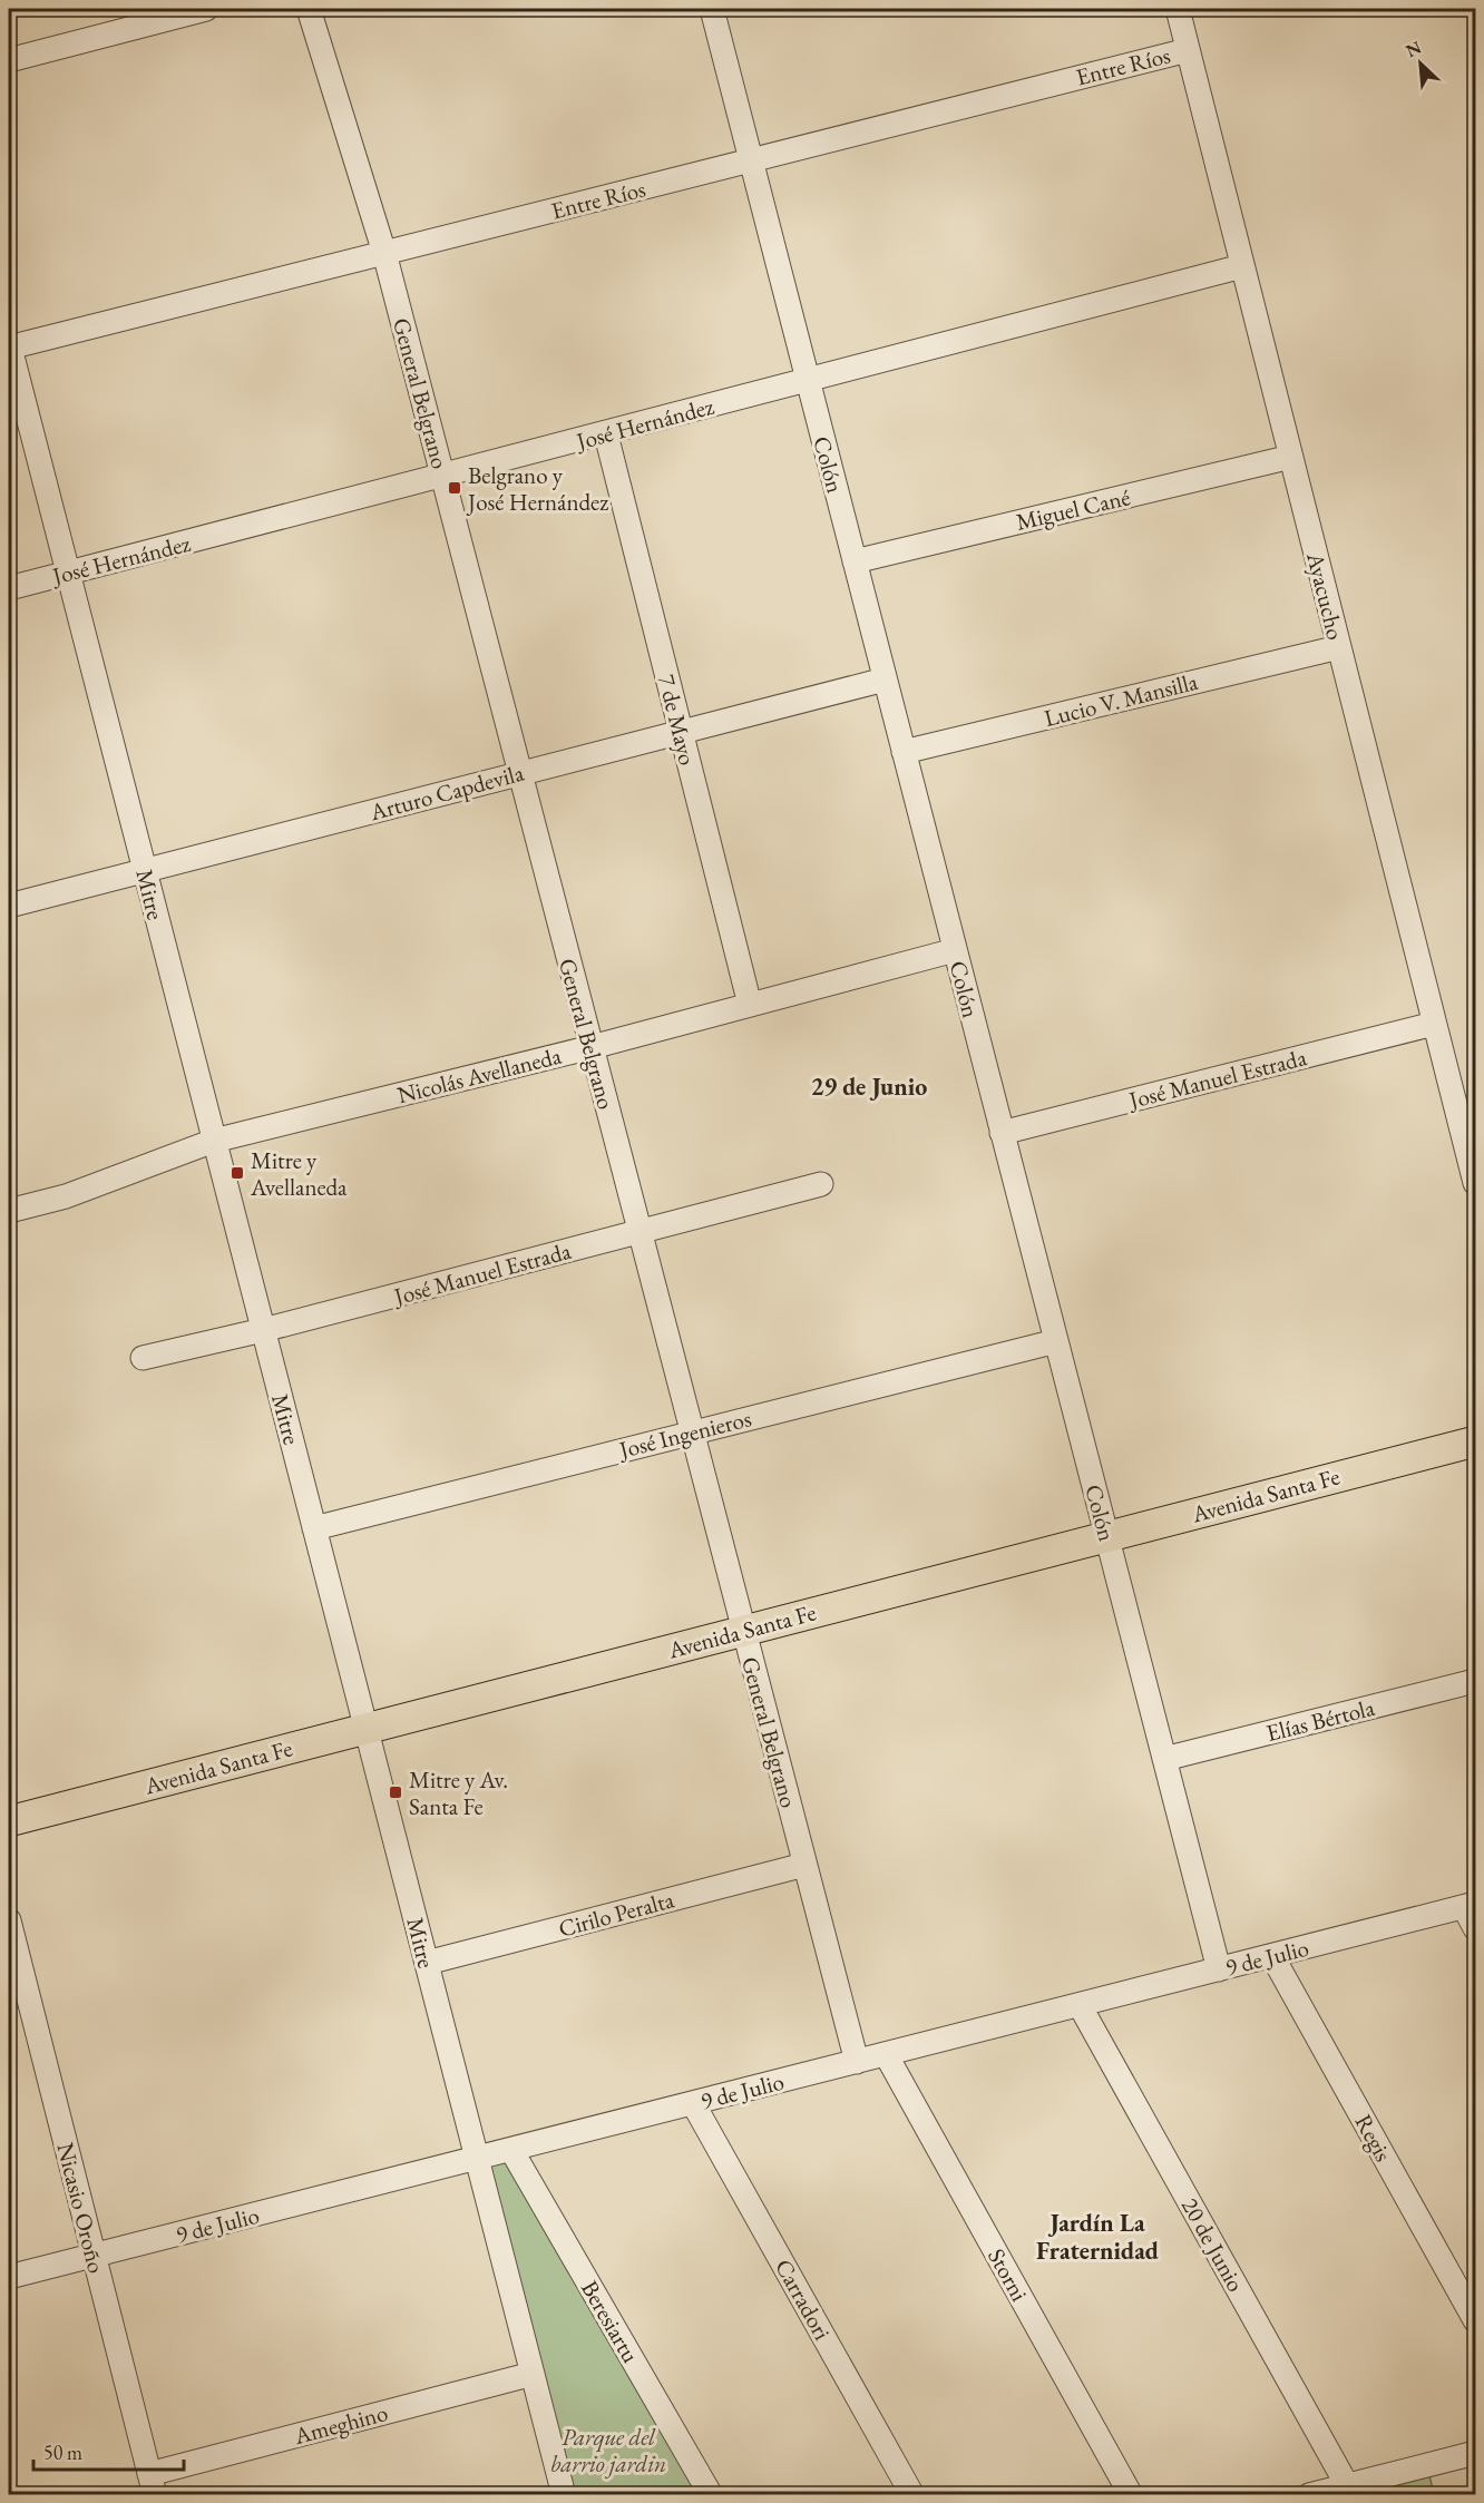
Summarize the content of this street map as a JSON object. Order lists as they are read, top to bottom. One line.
{"streets":{"main road":["Avenida Santa Fe"],"street":["Entre Ríos","General Belgrano","José Hernández","Colón","Miguel Cané","Ayacucho","Lucio V. Mansilla","7 de Mayo","Arturo Capdevila","Mitre","Nicolás Avellaneda","José Manuel Estrada","José Ingenieros","Elías Bértola","Cirilo Peralta","9 de Julio","Regis","Nicasio Oroño","20 de Junio","Storni","Carradori","Beresiartu","Ameghino"]},"crossings":[["Entre Ríos","General Belgrano"],["Entre Ríos","Colón"],["Entre Ríos","Ayacucho"],["Entre Ríos","Mitre"],["General Belgrano","José Hernández"],["General Belgrano","Arturo Capdevila"],["General Belgrano","Nicolás Avellaneda"],["General Belgrano","José Manuel Estrada"],["General Belgrano","José Ingenieros"],["General Belgrano","Avenida Santa Fe"],["General Belgrano","Cirilo Peralta"],["General Belgrano","9 de Julio"],["José Hernández","Colón"],["José Hernández","Ayacucho"],["José Hernández","7 de Mayo"],["José Hernández","Mitre"],["Colón","Miguel Cané"],["Colón","Lucio V. Mansilla"],["Colón","Arturo Capdevila"],["Colón","Nicolás Avellaneda"],["Colón","José Manuel Estrada"],["Colón","José Ingenieros"],["Colón","Avenida Santa Fe"],["Colón","Elías Bértola"],["Colón","9 de Julio"],["Miguel Cané","Ayacucho"],["Ayacucho","Lucio V. Mansilla"],["Ayacucho","José Manuel Estrada"],["7 de Mayo","Arturo Capdevila"],["7 de Mayo","Nicolás Avellaneda"],["Arturo Capdevila","Mitre"],["Mitre","Nicolás Avellaneda"],["Mitre","José Manuel Estrada"],["Mitre","José Ingenieros"],["Mitre","Avenida Santa Fe"],["Mitre","Cirilo Peralta"],["Mitre","9 de Julio"],["Mitre","Ameghino"],["9 de Julio","Regis"],["9 de Julio","Nicasio Oroño"],["9 de Julio","20 de Junio"],["9 de Julio","Storni"],["9 de Julio","Carradori"],["9 de Julio","Beresiartu"],["Nicasio Oroño","Ameghino"]],"districts":["29 de Junio","Jardín La Fraternidad"],"parks":["Parque del barrio jardin"],"places":{"transit":["Belgrano y José Hernández","Mitre y Avellaneda","Mitre y Av. Santa Fe"]},"scale_bar":"50 m","north":"top left"}
